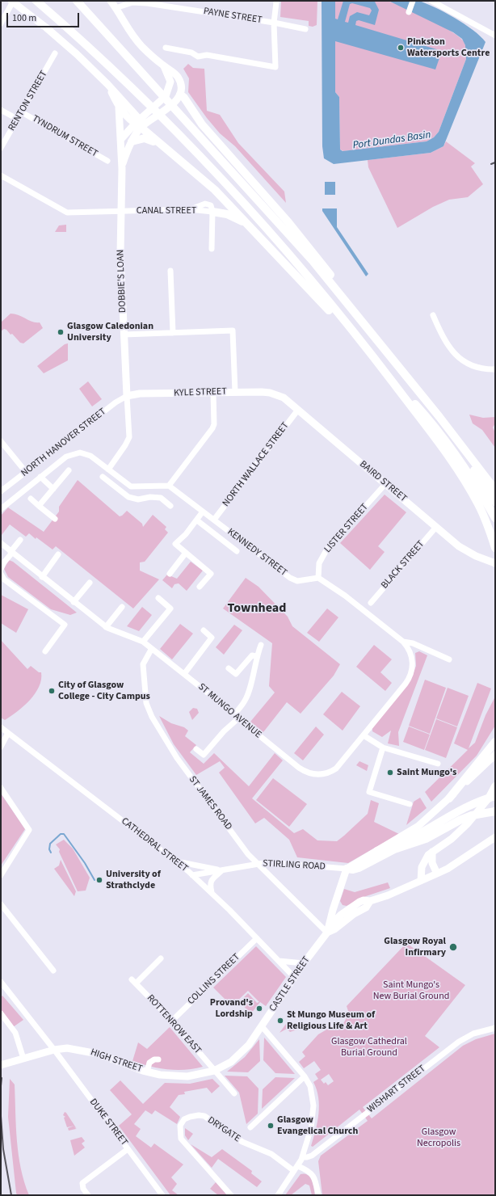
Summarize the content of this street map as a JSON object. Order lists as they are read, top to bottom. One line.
{"streets":{"main road":["DOBBIE'S LOAN","KYLE STREET","BAIRD STREET","CASTLE STREET","HIGH STREET"],"street":["PAYNE STREET","RENTON STREET","TYNDRUM STREET","CANAL STREET","NORTH HANOVER STREET","NORTH WALLACE STREET","LISTER STREET","KENNEDY STREET","BLACK STREET","ST MUNGO AVENUE","ST JAMES ROAD","CATHEDRAL STREET","STIRLING ROAD","COLLINS STREET","ROTTENROW EAST","WISHART STREET","DUKE STREET","DRYGATE"]},"crossings":[["RENTON STREET","TYNDRUM STREET"],["CANAL STREET","DOBBIE'S LOAN"],["DOBBIE'S LOAN","KYLE STREET"],["DOBBIE'S LOAN","NORTH HANOVER STREET"],["KYLE STREET","NORTH HANOVER STREET"],["KYLE STREET","BAIRD STREET"],["NORTH WALLACE STREET","BAIRD STREET"],["NORTH WALLACE STREET","KENNEDY STREET"],["BAIRD STREET","LISTER STREET"],["BAIRD STREET","BLACK STREET"],["LISTER STREET","KENNEDY STREET"],["ST MUNGO AVENUE","ST JAMES ROAD"],["ST JAMES ROAD","STIRLING ROAD"],["ST JAMES ROAD","CASTLE STREET"],["CATHEDRAL STREET","STIRLING ROAD"],["CATHEDRAL STREET","COLLINS STREET"],["CATHEDRAL STREET","CASTLE STREET"],["COLLINS STREET","ROTTENROW EAST"],["CASTLE STREET","ROTTENROW EAST"],["CASTLE STREET","HIGH STREET"],["ROTTENROW EAST","HIGH STREET"],["HIGH STREET","DUKE STREET"]],"districts":["Townhead"],"water":["Port Dundas Basin"],"parks":["Saint Mungo's New Burial Ground","Glasgow Cathedral Burial Ground","Glasgow Necropolis"],"places":["Pinkston Watersports Centre","Glasgow Caledonian University","City of Glasgow College - City Campus","Saint Mungo's","University of Strathclyde","Glasgow Royal Infirmary","Provand's Lordship","St Mungo Museum of Religious Life & Art","Glasgow Evangelical Church"],"scale_bar":"100 m"}
